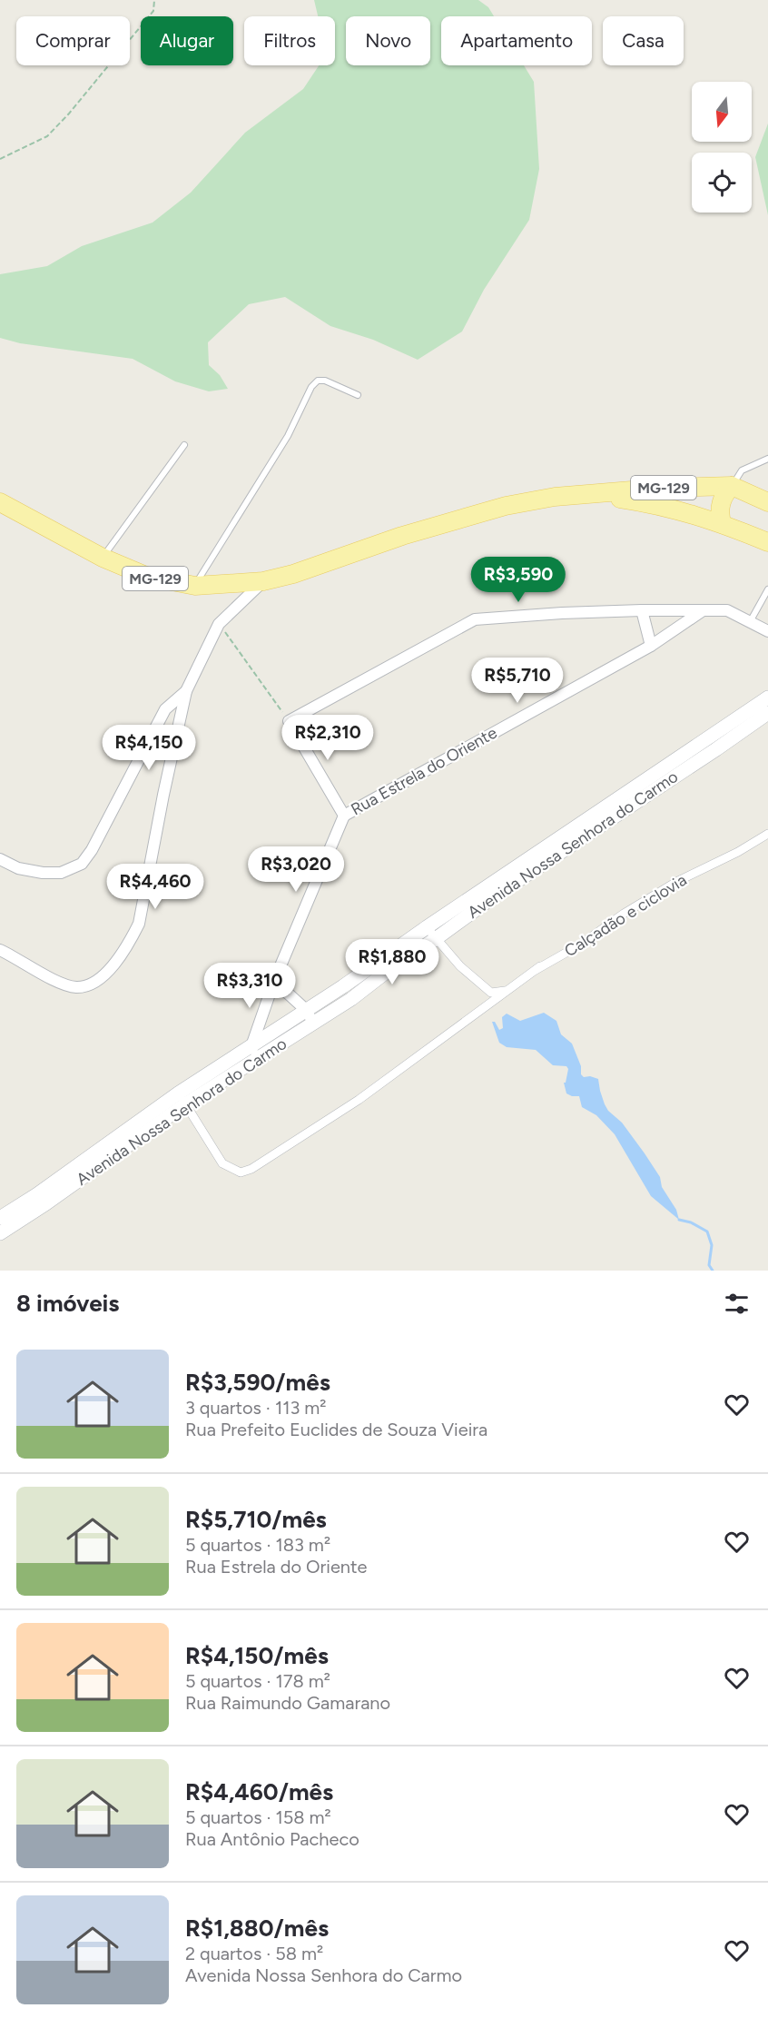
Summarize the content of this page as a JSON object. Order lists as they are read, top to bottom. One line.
{"streets":{"main road":["MG-129"],"street":["Rua Estrela do Oriente","Avenida Nossa Senhora do Carmo","Calçadão e ciclovia"]},"north":"bottom","page":{"chip":["Comprar","Alugar","Filtros","Novo","Apartamento","Casa"],"price":["R$3,590","R$5,710","R$2,310","R$4,150","R$3,020","R$4,460","R$1,880","R$3,310"],"heading":"8 imóveis","list":[{"name":"R$3,590/mês","note":"3 quartos · 113 m² · Rua Prefeito Euclides de Souza Vieira"},{"name":"R$5,710/mês","note":"5 quartos · 183 m² · Rua Estrela do Oriente"},{"name":"R$4,150/mês","note":"5 quartos · 178 m² · Rua Raimundo Gamarano"},{"name":"R$4,460/mês","note":"5 quartos · 158 m² · Rua Antônio Pacheco"},{"name":"R$1,880/mês","note":"2 quartos · 58 m² · Avenida Nossa Senhora do Carmo"}]}}
